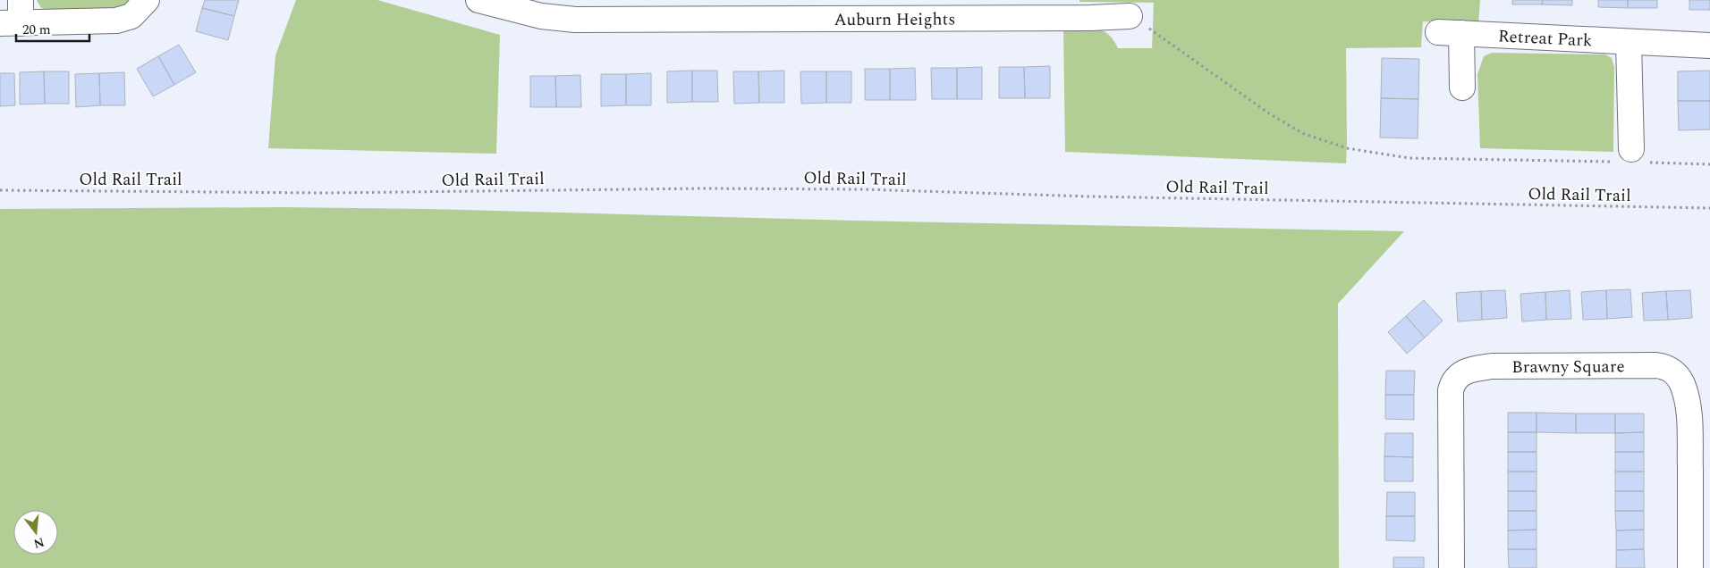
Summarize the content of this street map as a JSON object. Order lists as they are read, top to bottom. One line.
{"streets":{"street":["Auburn Heights","Retreat Park","Brawny Square"],"path":["Old Rail Trail"]},"scale_bar":"20 m","north":"bottom"}
